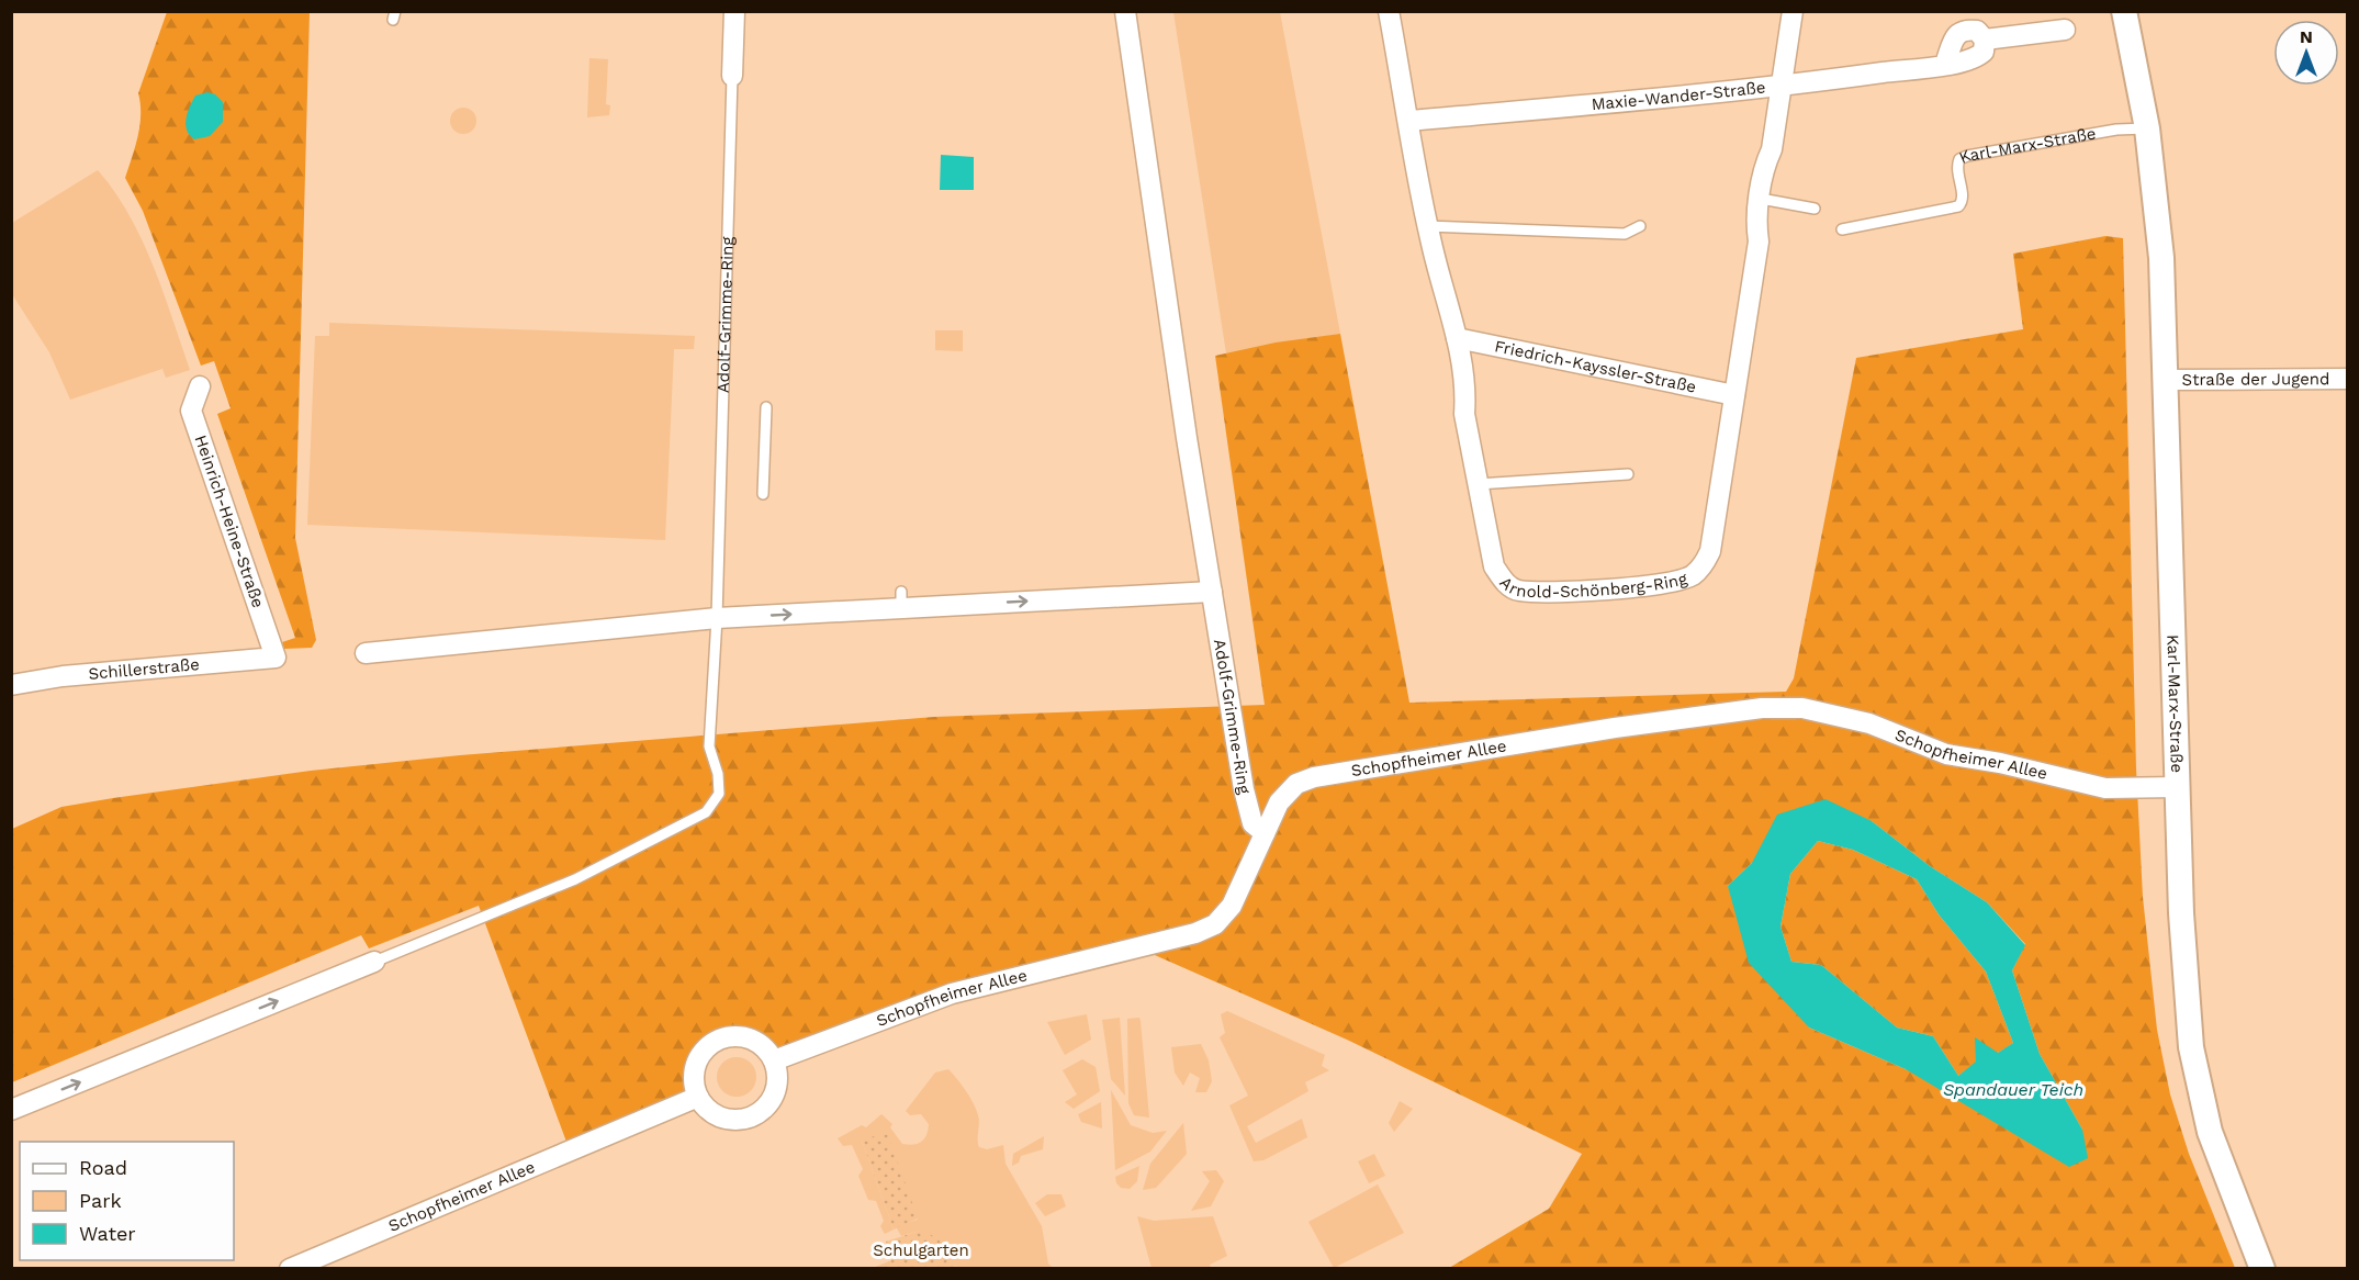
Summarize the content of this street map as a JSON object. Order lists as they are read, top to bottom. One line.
{"streets":{"street":["Maxie-Wander-Straße","Karl-Marx-Straße","Adolf-Grimme-Ring","Friedrich-Kayssler-Straße","Straße der Jugend","Heinrich-Heine-Straße","Arnold-Schönberg-Ring","Schillerstraße","Schopfheimer Allee"]},"crossings":[["Maxie-Wander-Straße","Arnold-Schönberg-Ring"],["Karl-Marx-Straße","Straße der Jugend"],["Karl-Marx-Straße","Schopfheimer Allee"],["Adolf-Grimme-Ring","Schopfheimer Allee"],["Friedrich-Kayssler-Straße","Arnold-Schönberg-Ring"],["Heinrich-Heine-Straße","Schillerstraße"]],"water":["Spandauer Teich"],"parks":["Schulgarten"],"legend":["Road","Park","Water"],"north":"top"}
